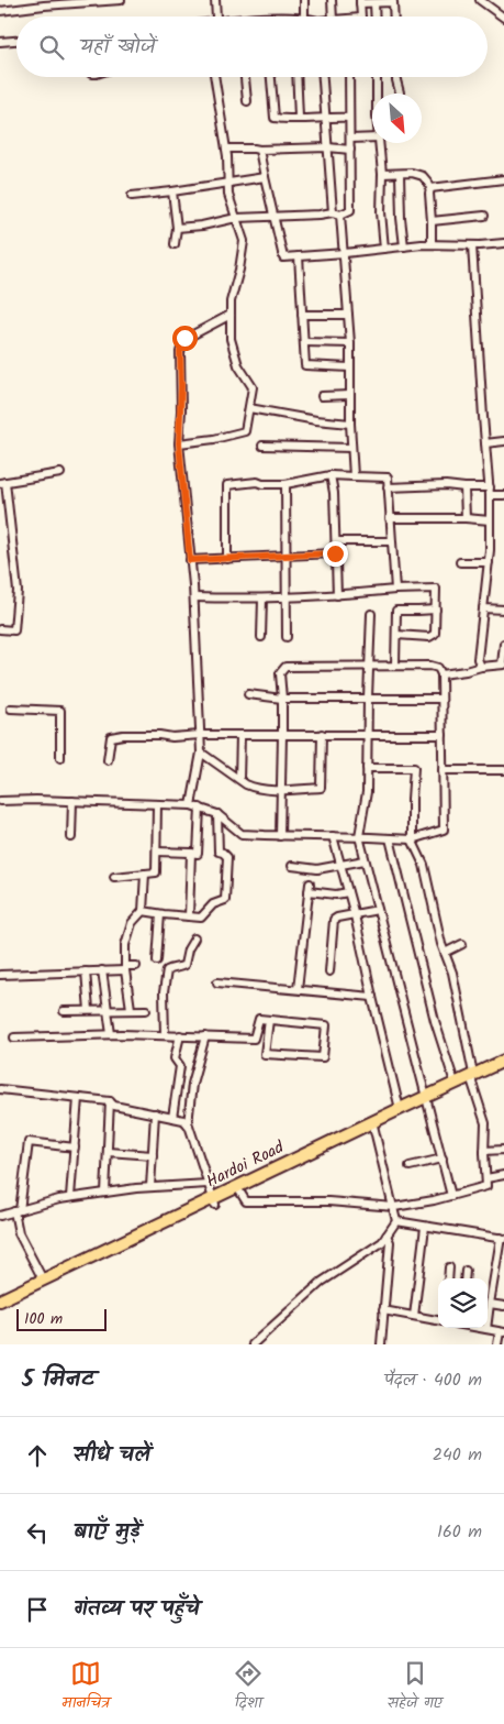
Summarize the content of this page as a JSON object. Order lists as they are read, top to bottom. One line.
{"streets":{"main road":["Hardoi Road"]},"scale_bar":"100 m","north":"bottom right","page":{"search":"यहाँ खोजें","scale":"100 m","heading":["5 मिनट","पैदल · 400 m"],"list":[["सीधे चलें","240 m"],["बाएँ मुड़ें","160 m"],"गंतव्य पर पहुँचे"],"nav":["मानचित्र","दिशा","सहेजे गए"]}}
